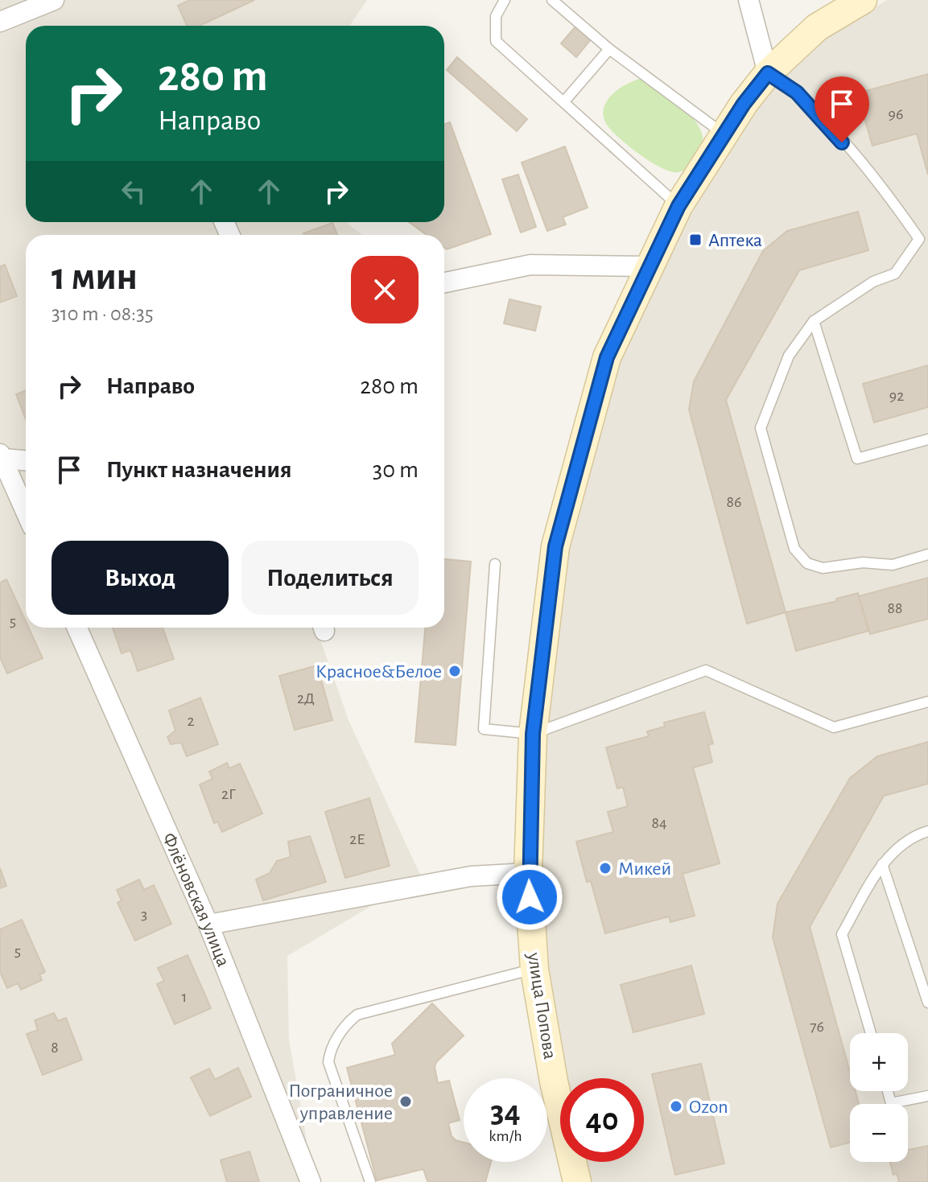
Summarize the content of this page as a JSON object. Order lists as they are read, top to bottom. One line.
{"streets":{"street":["Флёновская улица","улица Попова"]},"places":{"transit":["Аптека"],"other":["Красное&Белое","Микей","Пограничное управление","Ozon"]},"house_numbers":["96","92","86","88","5","2Д","2","2Г","84","2Е","3","5","1","76","8"],"page":{"turn":["280 m","Направо"],"heading":["1 мин","310 m · 08:35"],"list":[{"name":"Направо","value":"280 m"},{"name":"Пункт назначения","value":"30 m"}],"buttons":["Выход","Поделиться"],"map_buttons":["+","−"],"speed":"34 km/h","limit":"40"}}
